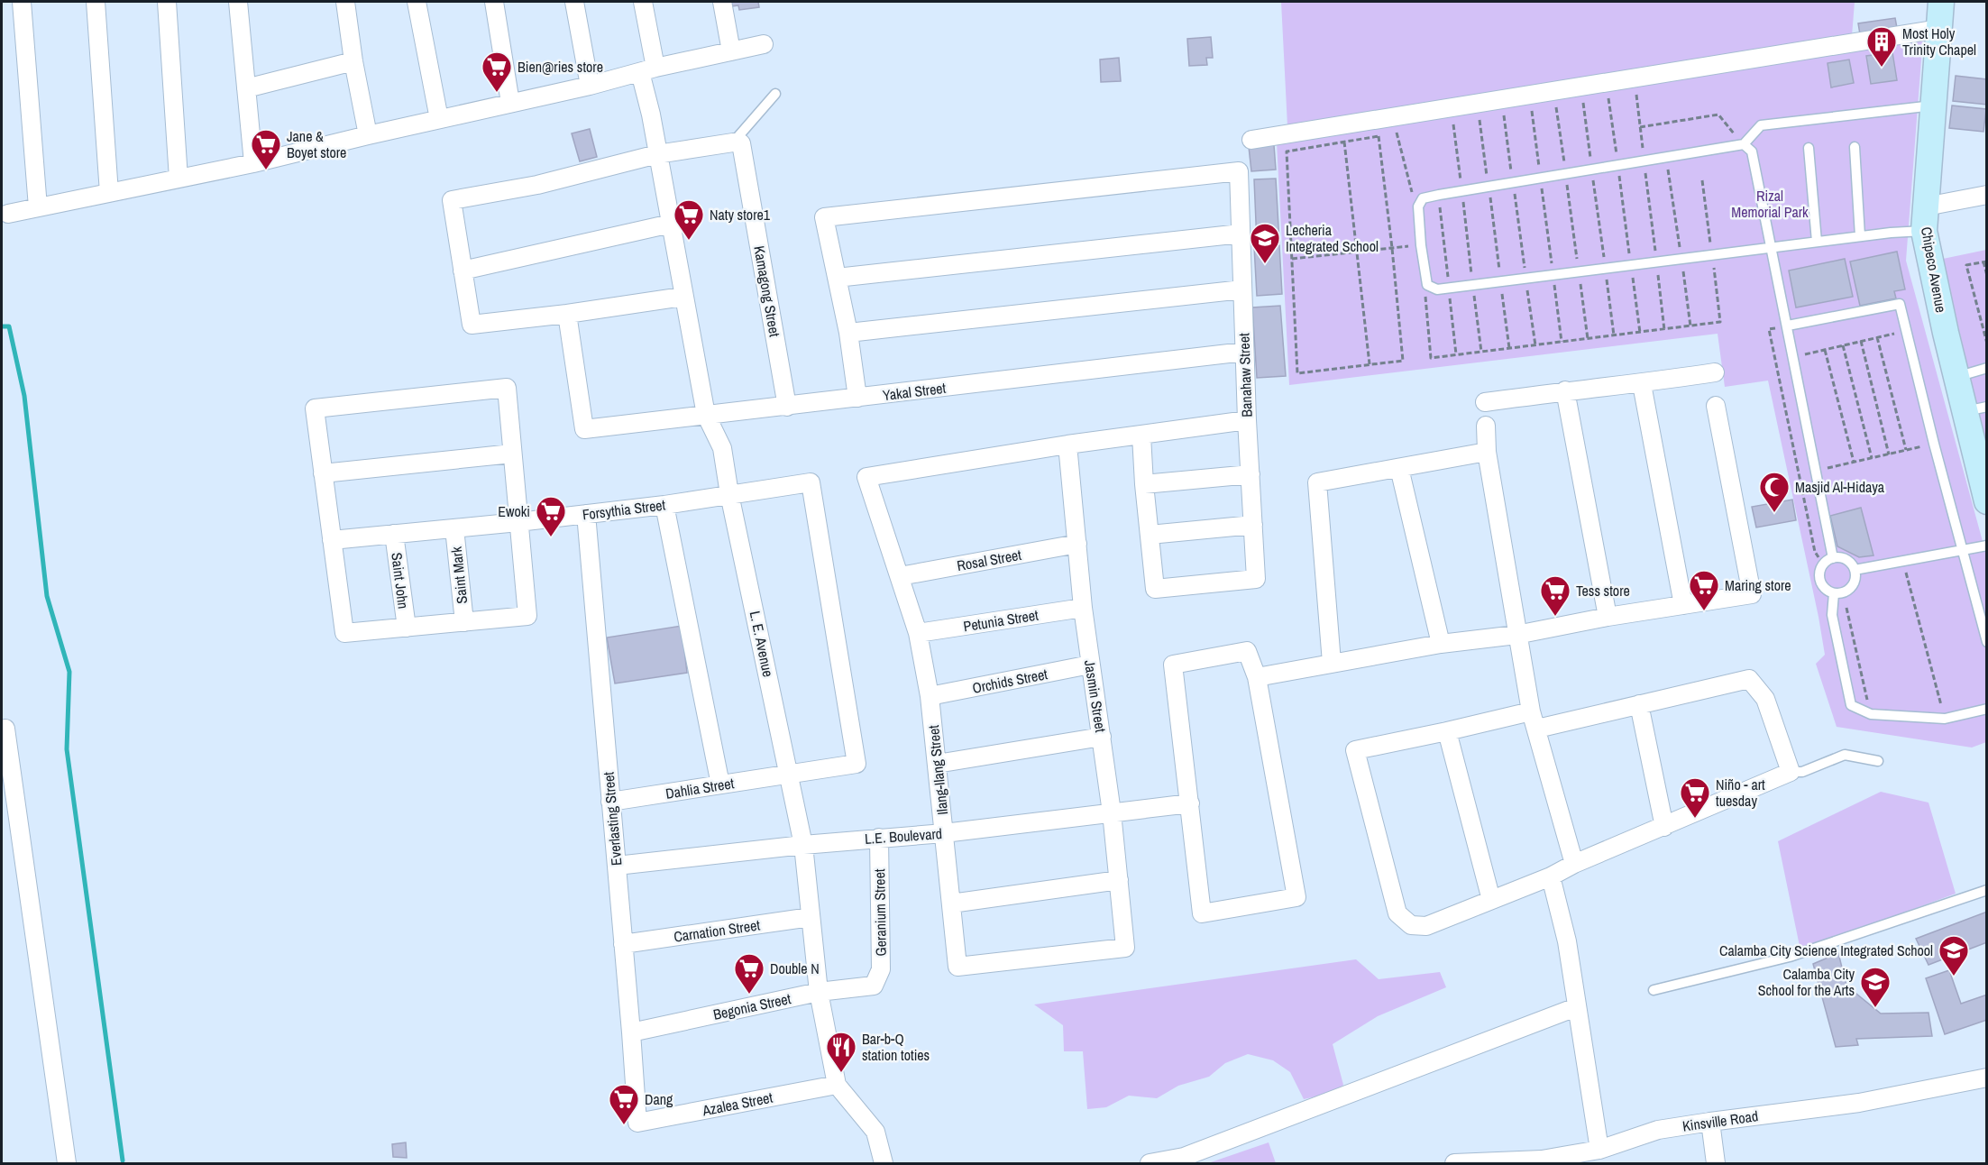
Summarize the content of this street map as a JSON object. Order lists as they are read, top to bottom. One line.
{"streets":{"main road":["Chipeco Avenue"],"street":["Kamagong Street","Banahaw Street","Yakal Street","Forsythia Street","Rosal Street","Saint Mark","Saint John","Petunia Street","L. E. Avenue","Orchids Street","Jasmin Street","Ilang-Ilang Street","Dahlia Street","Everlasting Street","L.E. Boulevard","Geranium Street","Carnation Street","Begonia Street","Azalea Street","Kinsville Road"]},"crossings":[["Kamagong Street","Yakal Street"],["Banahaw Street","Yakal Street"],["Yakal Street","L. E. Avenue"],["Forsythia Street","Saint Mark"],["Forsythia Street","Saint John"],["Forsythia Street","L. E. Avenue"],["Forsythia Street","Dahlia Street"],["Forsythia Street","Everlasting Street"],["Rosal Street","Jasmin Street"],["Rosal Street","Ilang-Ilang Street"],["Petunia Street","Jasmin Street"],["Petunia Street","Ilang-Ilang Street"],["L. E. Avenue","Dahlia Street"],["L. E. Avenue","L.E. Boulevard"],["L. E. Avenue","Carnation Street"],["L. E. Avenue","Begonia Street"],["L. E. Avenue","Azalea Street"],["Orchids Street","Jasmin Street"],["Orchids Street","Ilang-Ilang Street"],["Jasmin Street","Ilang-Ilang Street"],["Jasmin Street","L.E. Boulevard"],["Ilang-Ilang Street","L.E. Boulevard"],["Dahlia Street","Everlasting Street"],["Everlasting Street","L.E. Boulevard"],["Everlasting Street","Carnation Street"],["Everlasting Street","Begonia Street"],["Everlasting Street","Azalea Street"],["L.E. Boulevard","Geranium Street"],["Geranium Street","Begonia Street"]],"parks":["Rizal Memorial Park"],"places":{"building":["Most Holy Trinity Chapel"],"supermarket":["Bien@ries store","Jane & Boyet store","Naty store1","Ewoki","Maring store","Tess store","Niño - art tuesday","Double N","Dang"],"school or university":["Lecheria Integrated School","Calamba City Science Integrated School","Calamba City School for the Arts"],"mosque":["Masjid Al-Hidaya"],"restaurant":["Bar-b-Q station toties"]}}
